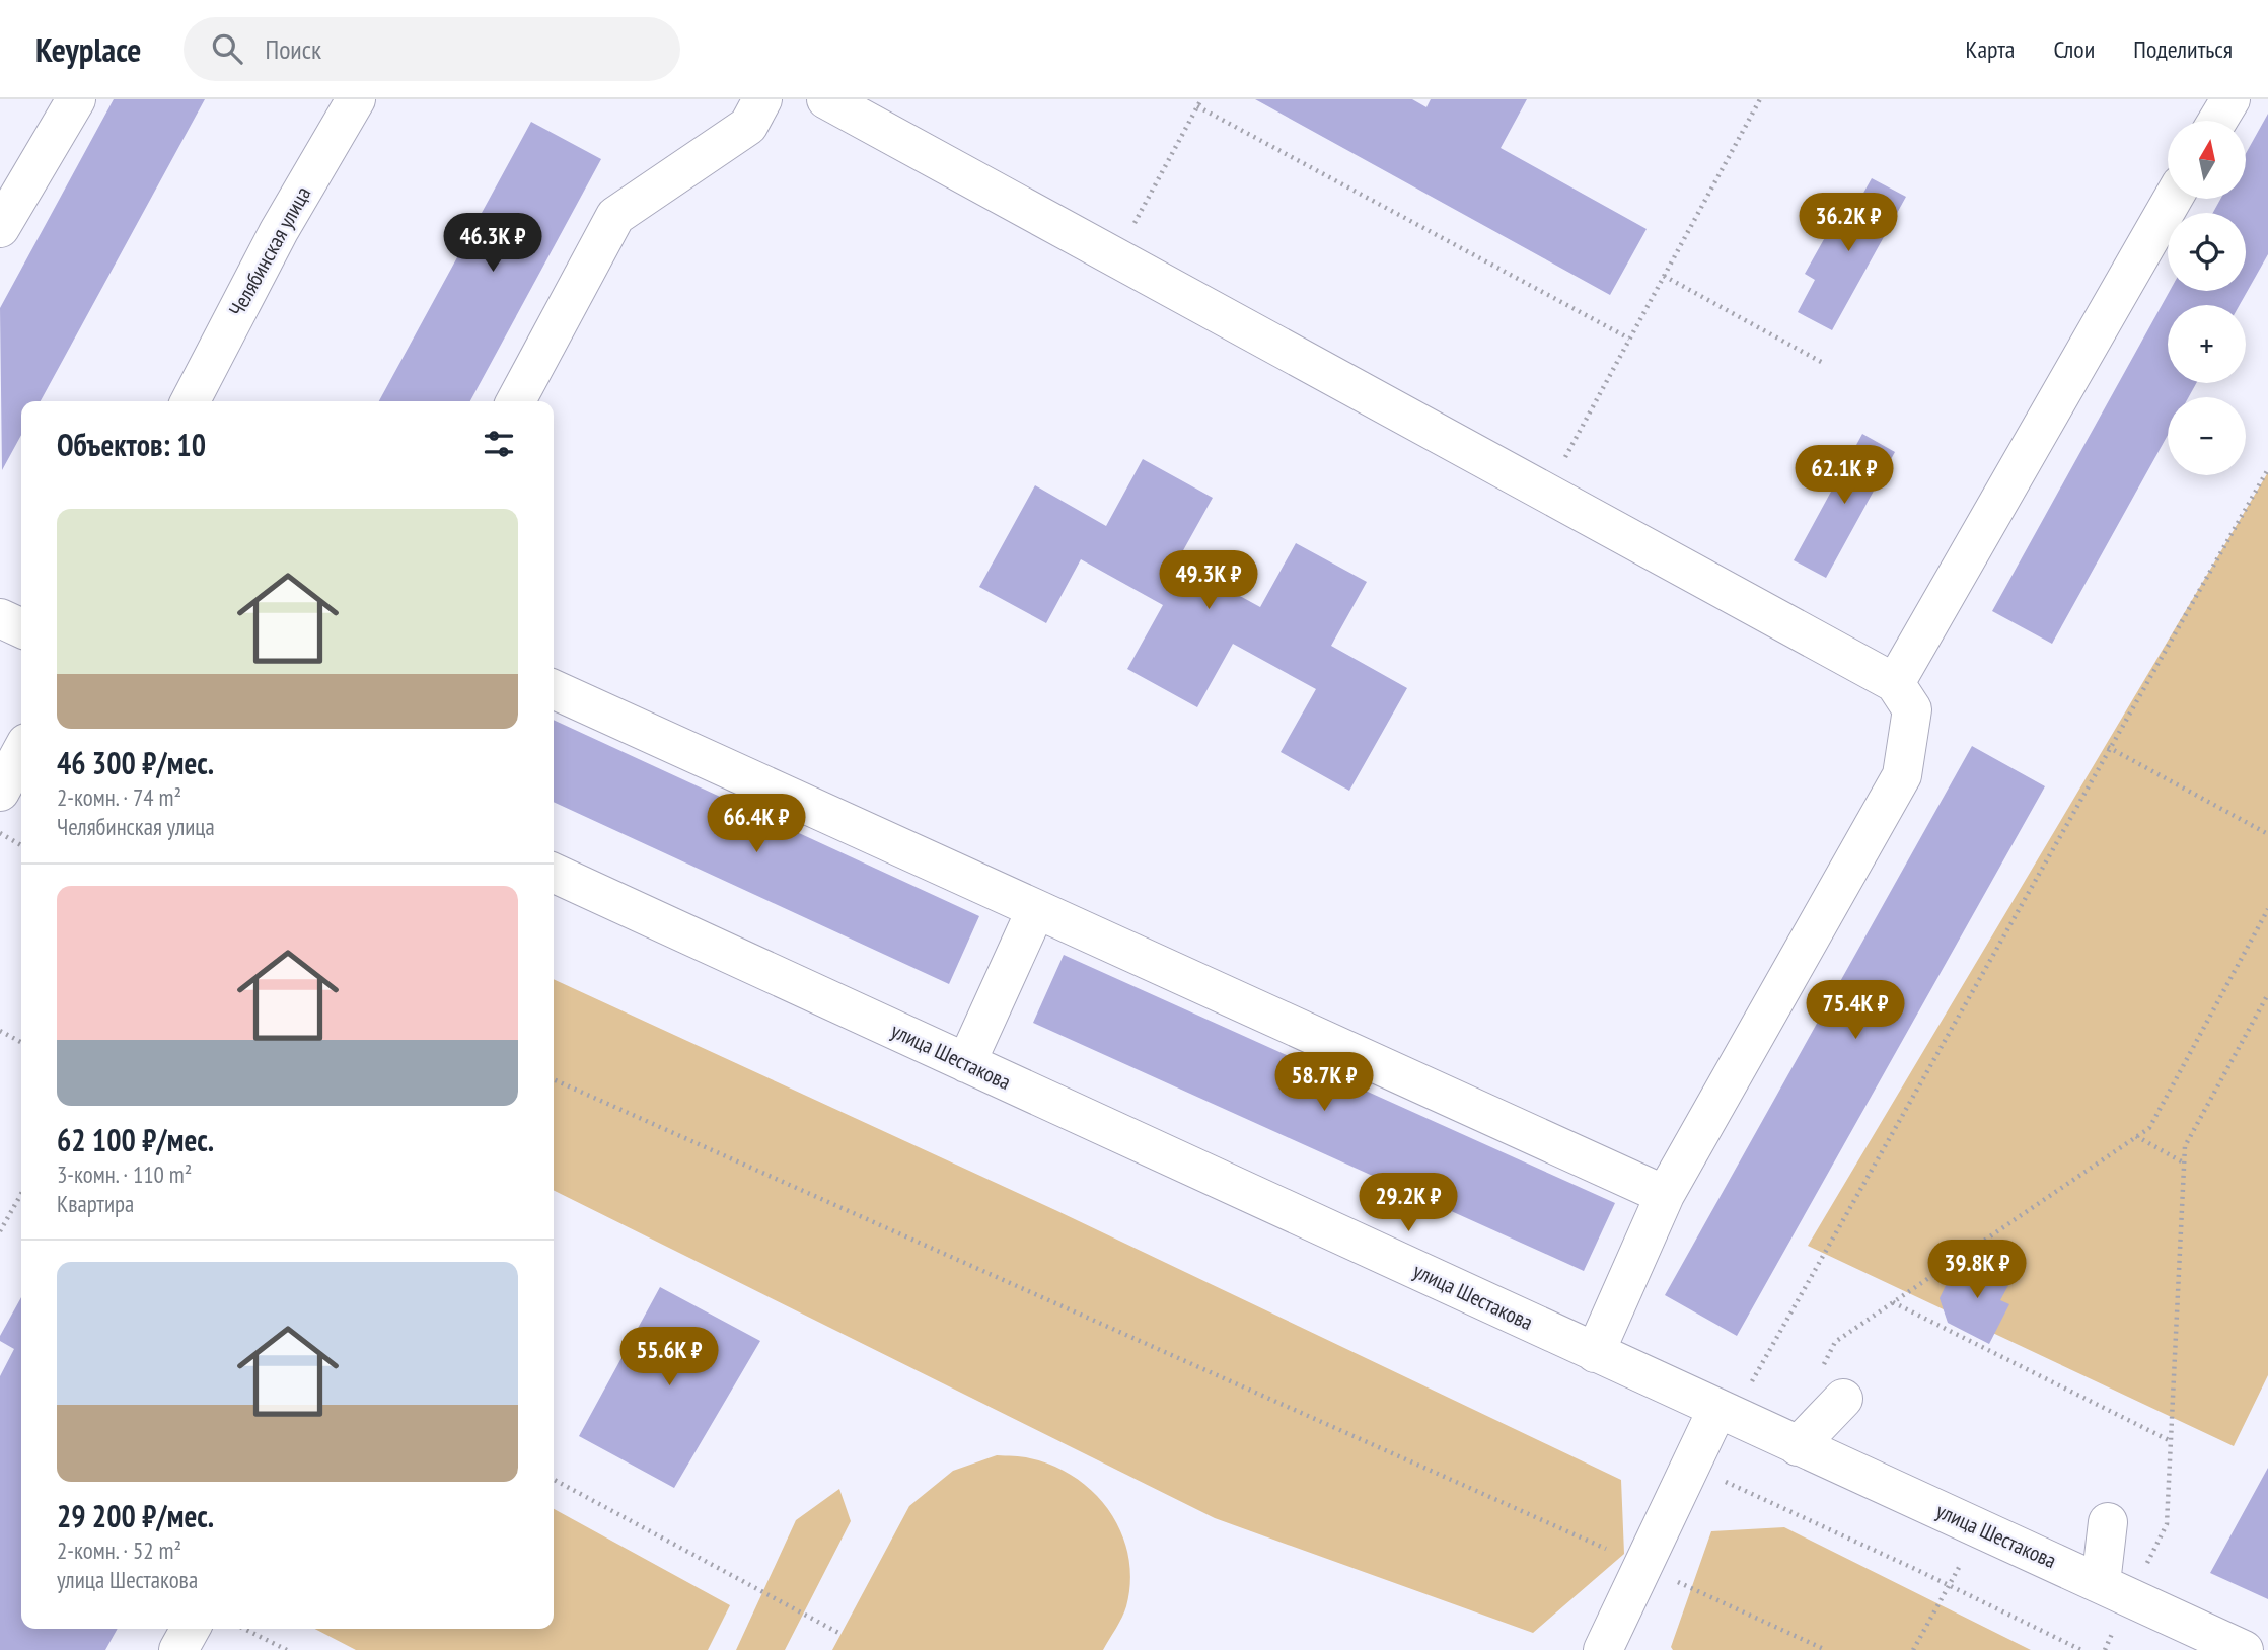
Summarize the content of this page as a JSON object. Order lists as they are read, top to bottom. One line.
{"streets":{"street":["Челябинская улица","улица Шестакова"]},"north":"top","page":{"header":"Keyplace","search":"Поиск","nav":["Карта","Слои","Поделиться"],"map_buttons":["+","−"],"price":["36.2K ₽","46.3K ₽","62.1K ₽","49.3K ₽","66.4K ₽","75.4K ₽","58.7K ₽","29.2K ₽","39.8K ₽","55.6K ₽"],"heading":"Объектов: 10","list":[{"name":"46 300 ₽/мес.","note":"2-комн. · 74 m² · Челябинская улица"},{"name":"62 100 ₽/мес.","note":"3-комн. · 110 m² · Квартира"},{"name":"29 200 ₽/мес.","note":"2-комн. · 52 m² · улица Шестакова"}]}}
